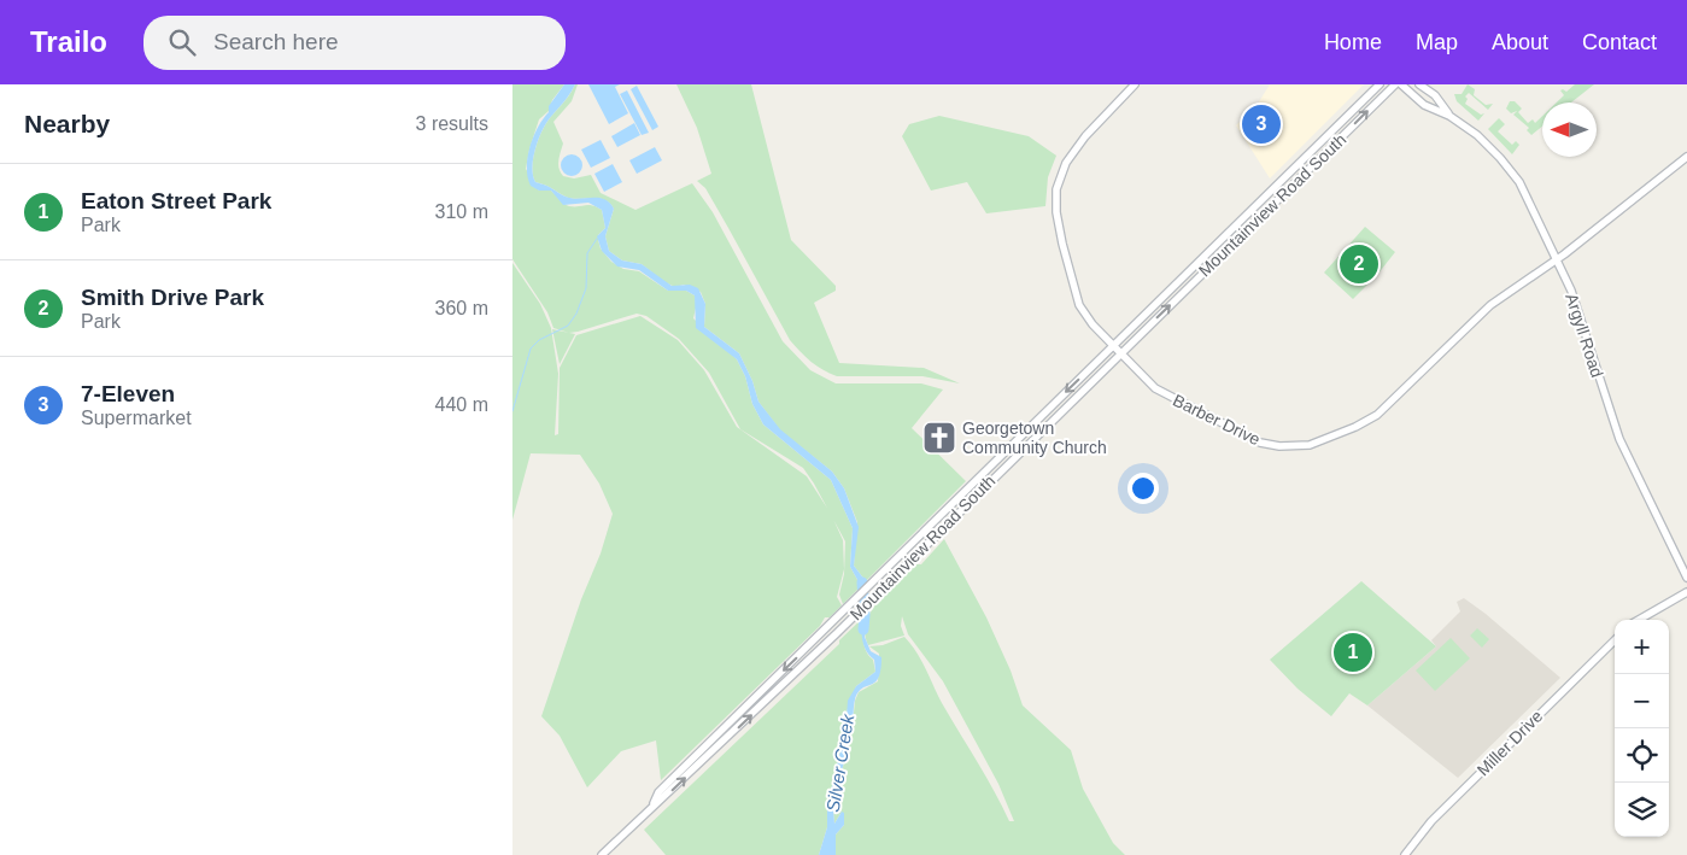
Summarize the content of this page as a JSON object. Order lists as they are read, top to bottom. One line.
{"streets":{"main road":["Mountainview Road South","Argyll Road","Barber Drive","Miller Drive"]},"crossings":[["Mountainview Road South","Barber Drive"],["Argyll Road","Barber Drive"]],"water":["Silver Creek"],"places":{"church":["Georgetown Community Church"]},"north":"left","page":{"header":"Trailo","search":"Search here","nav":["Home","Map","About","Contact"],"heading":["Nearby","3 results"],"pins":["3","2","1"],"list":[{"mark":"1","name":"Eaton Street Park","note":"Park","value":"310 m"},{"mark":"2","name":"Smith Drive Park","note":"Park","value":"360 m"},{"mark":"3","name":"7-Eleven","note":"Supermarket","value":"440 m"}],"map_buttons":["+","−"]}}
